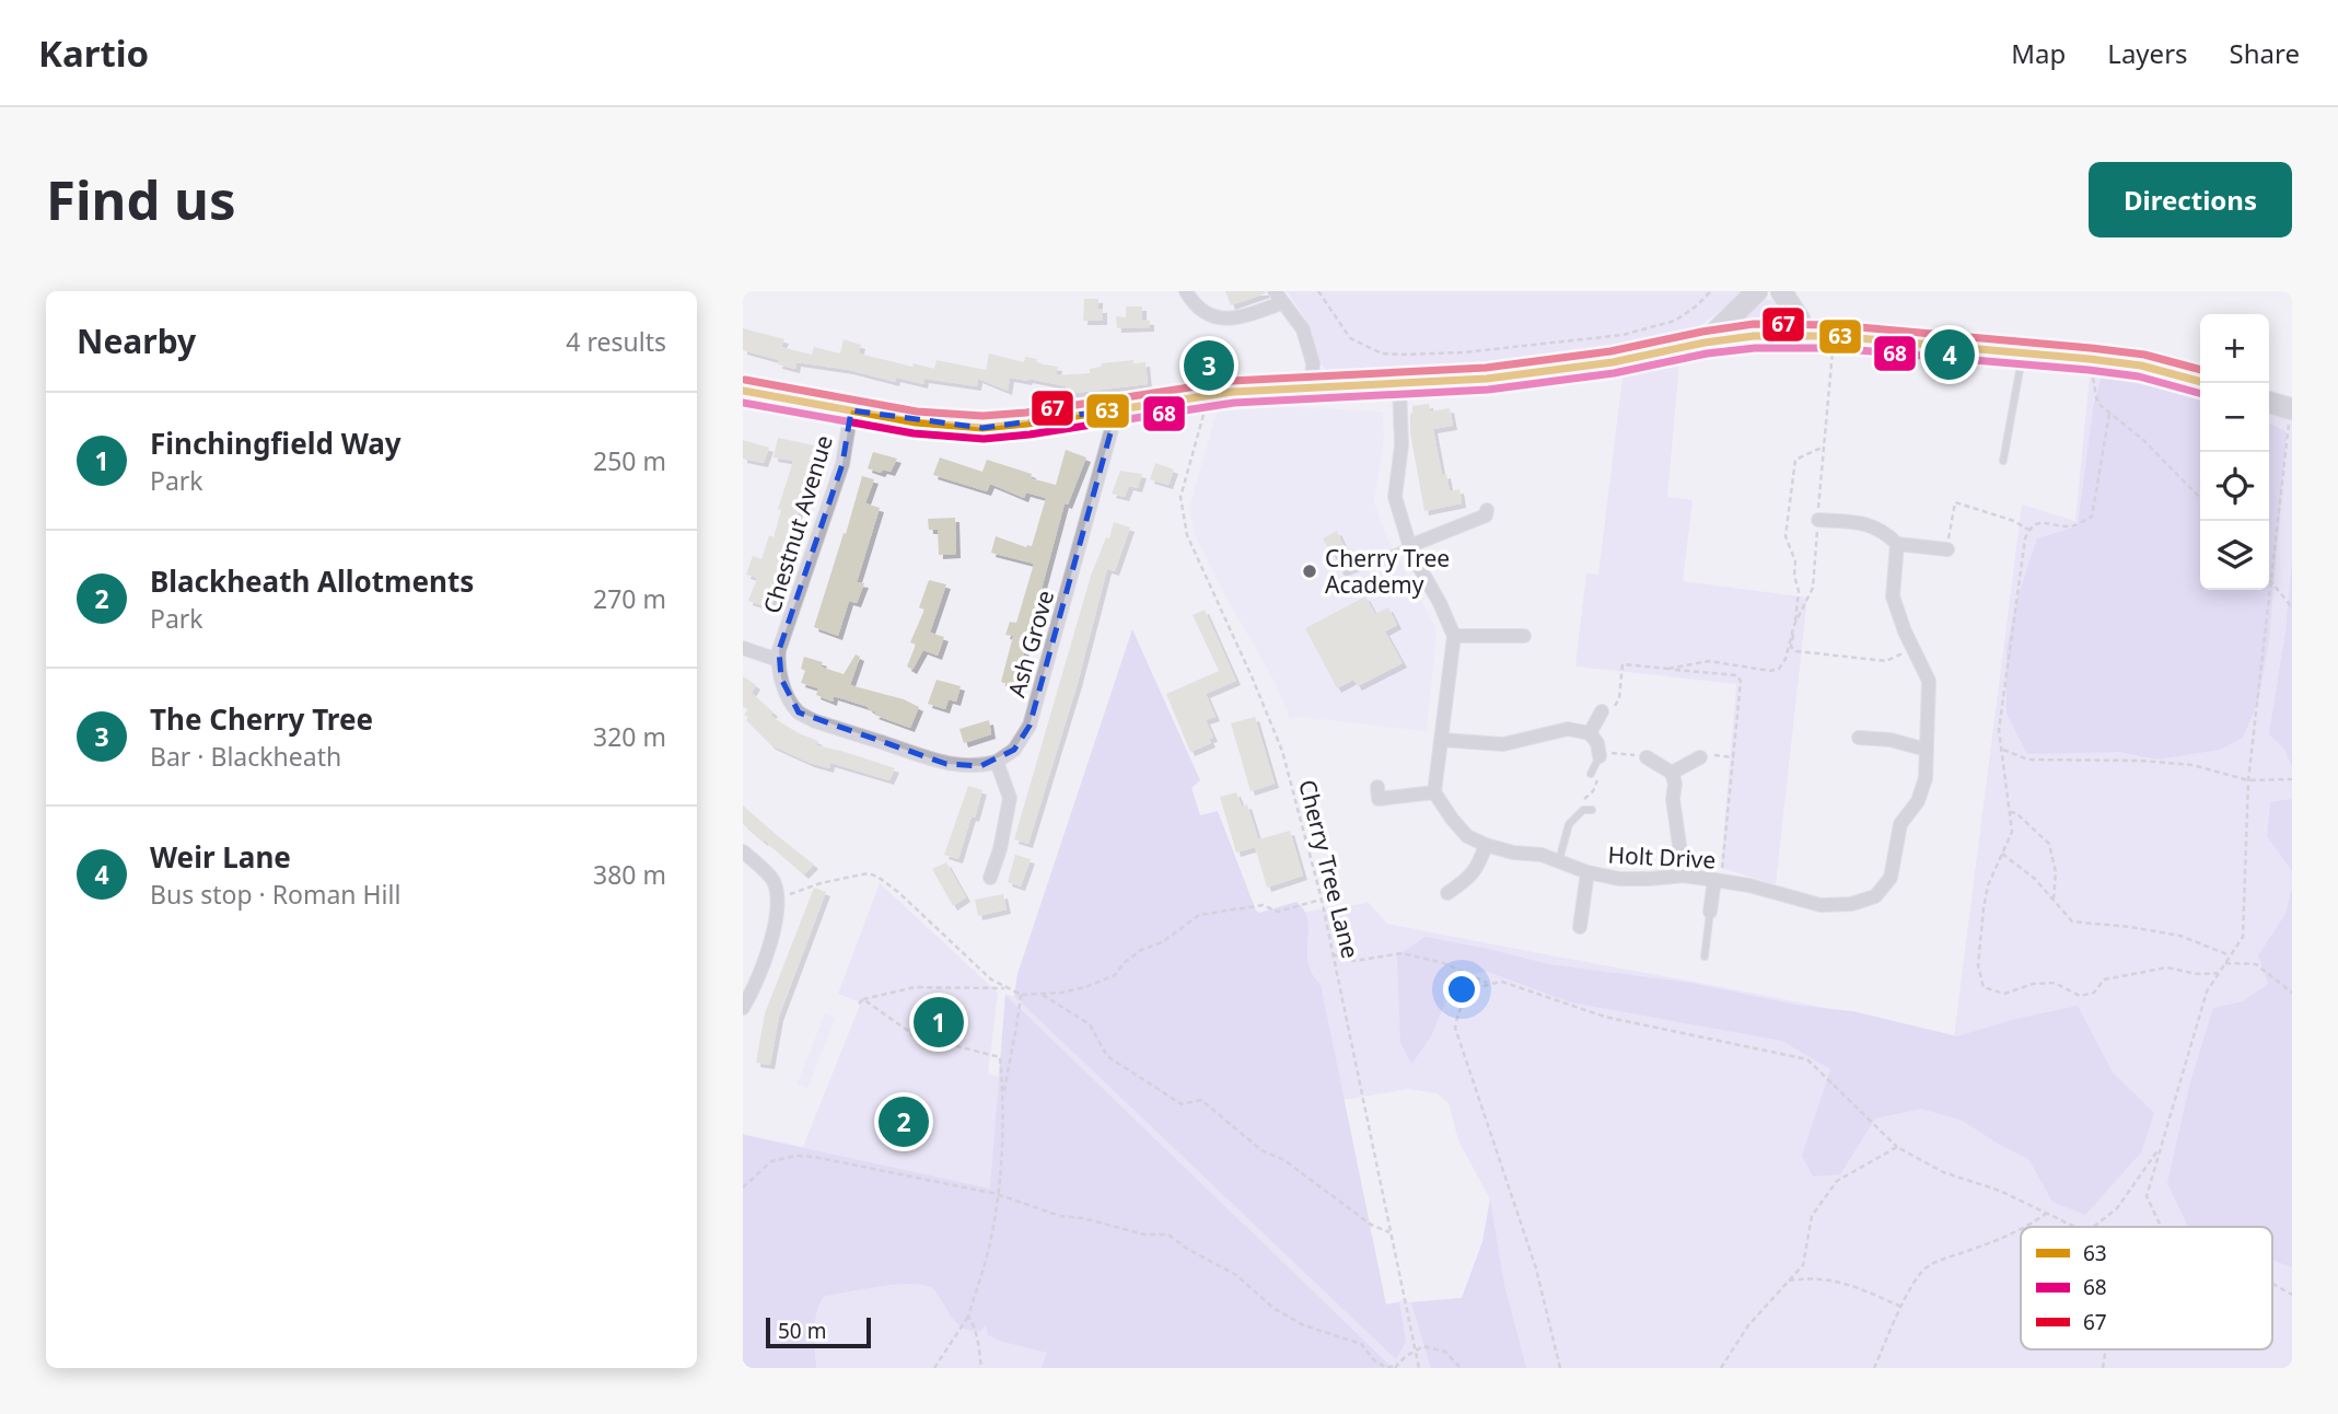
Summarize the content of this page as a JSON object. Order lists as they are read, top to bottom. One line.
{"streets":{"street":["Chestnut Avenue","Ash Grove","Holt Drive"],"path":["Cherry Tree Lane"]},"places":["Cherry Tree Academy"],"lines":["transit line 67","transit line 63","transit line 68"],"legend":["63","68","67"],"scale_bar":"50 m","page":{"header":"Kartio","nav":["Map","Layers","Share"],"buttons":"Directions","title":"Find us","heading":["Nearby","4 results"],"map_buttons":["+","−"],"pins":["4","3","1","2"],"list":[{"mark":"1","name":"Finchingfield Way","note":"Park","value":"250 m"},{"mark":"2","name":"Blackheath Allotments","note":"Park","value":"270 m"},{"mark":"3","name":"The Cherry Tree","note":"Bar · Blackheath","value":"320 m"},{"mark":"4","name":"Weir Lane","note":"Bus stop · Roman Hill","value":"380 m"}],"scale":"50 m"}}
